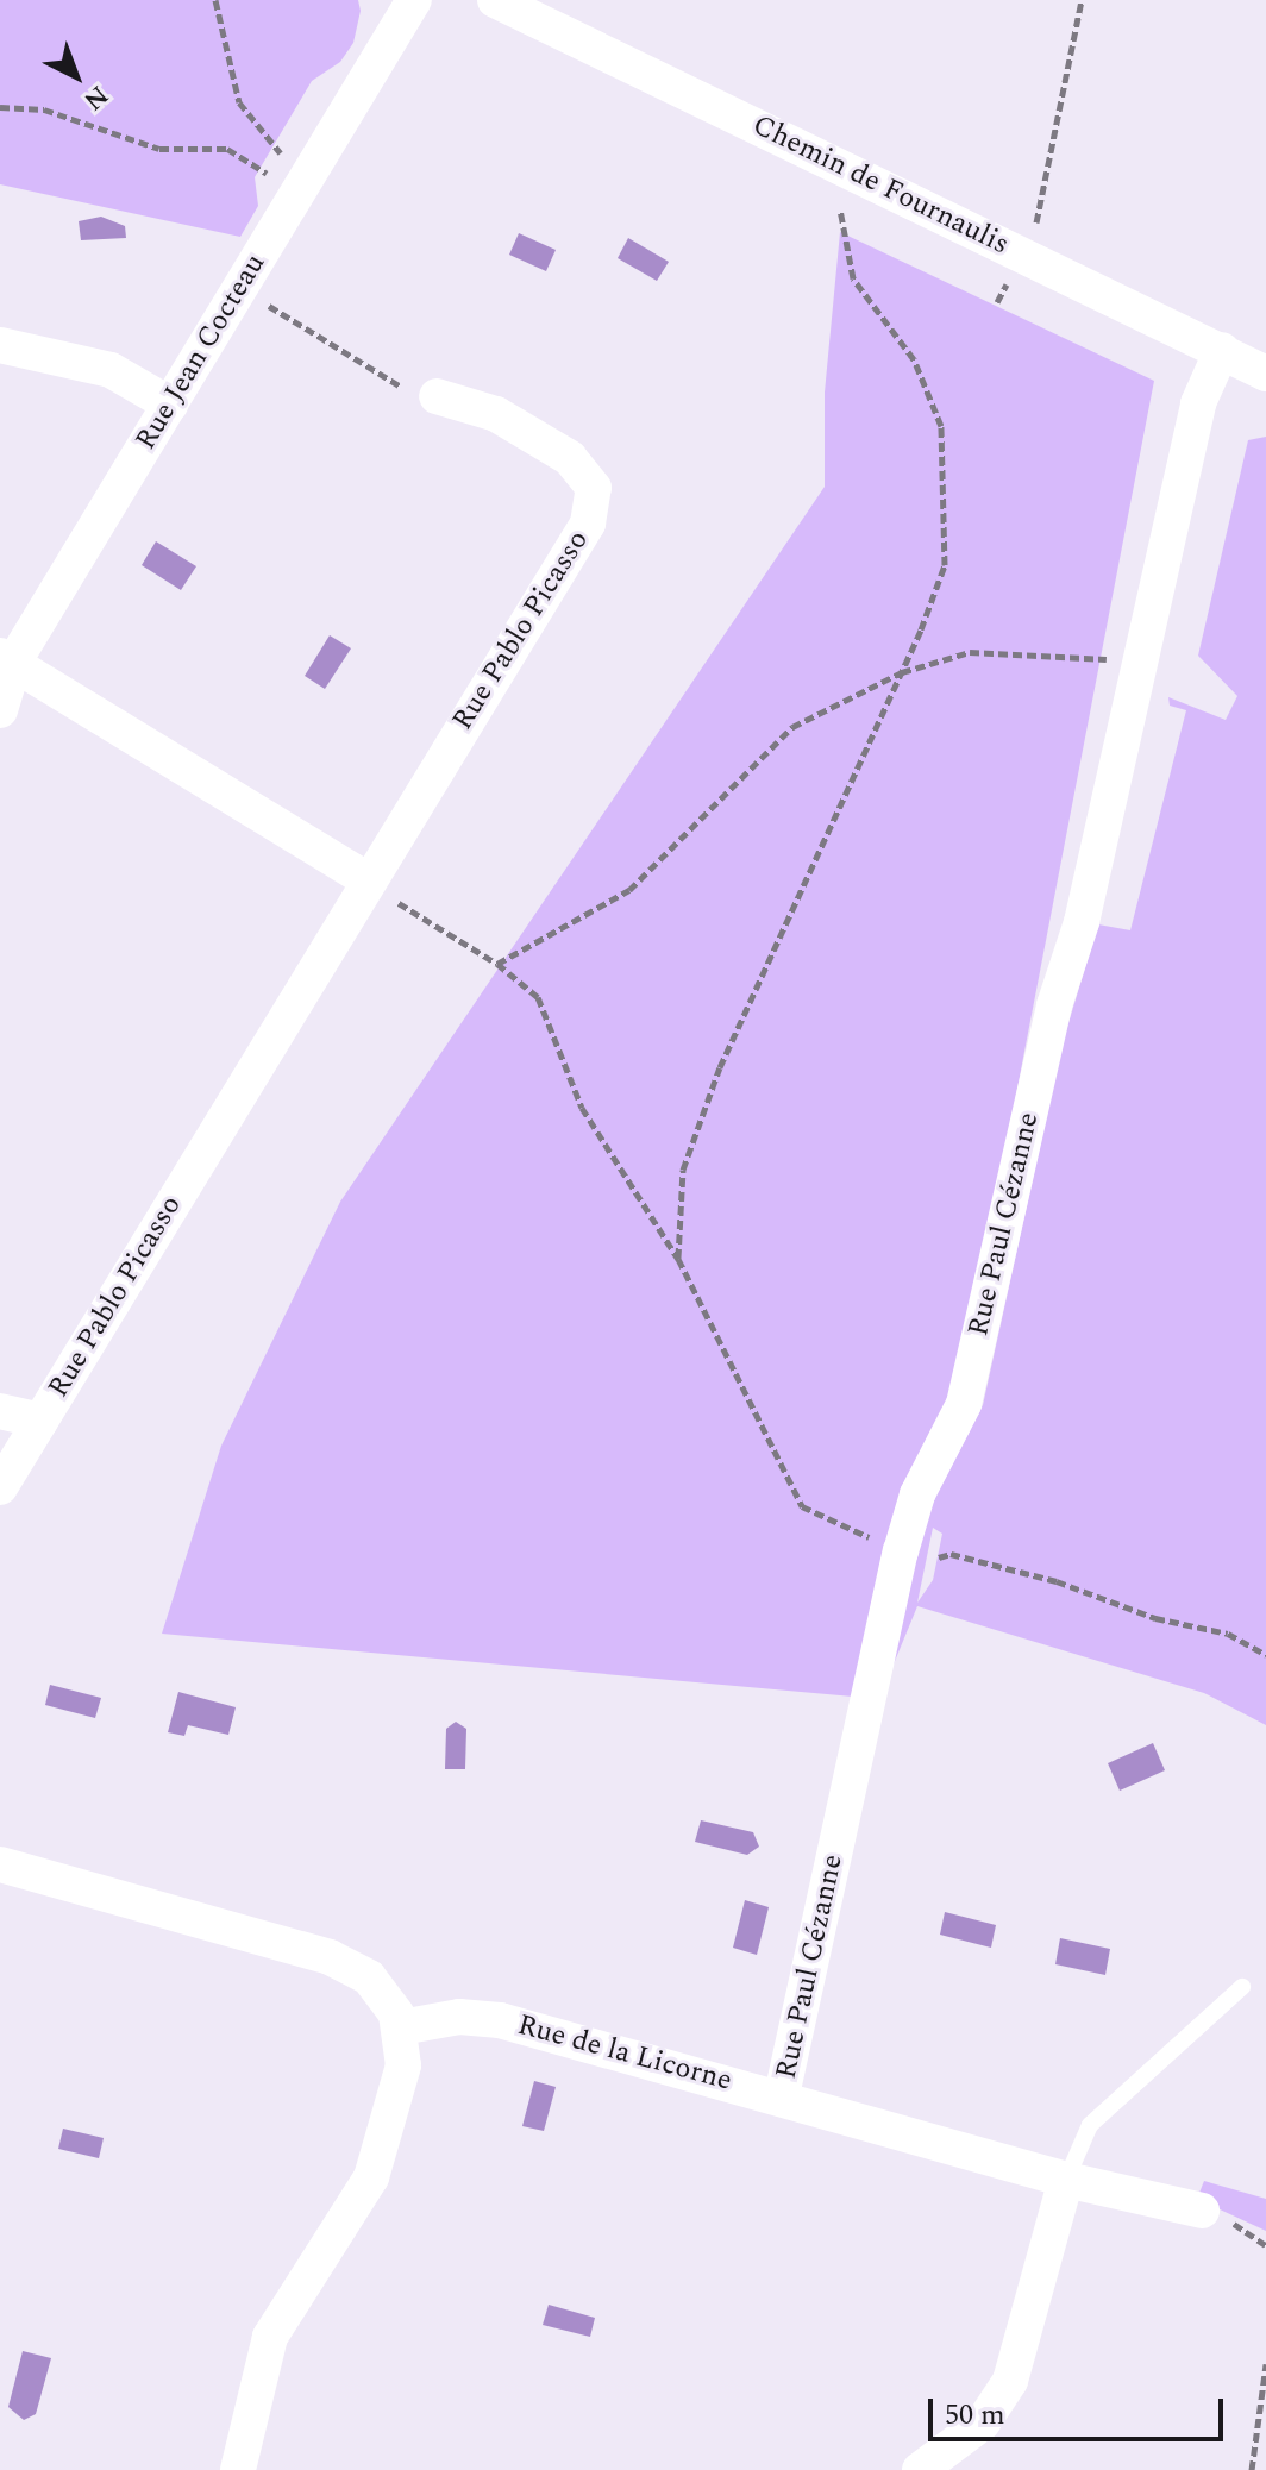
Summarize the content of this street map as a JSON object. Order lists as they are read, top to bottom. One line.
{"streets":{"street":["Chemin de Fournaulis","Rue Jean Cocteau","Rue Pablo Picasso","Rue Paul Cézanne","Rue de la Licorne"]},"crossings":[["Chemin de Fournaulis","Rue Paul Cézanne"],["Rue Paul Cézanne","Rue de la Licorne"]],"scale_bar":"50 m","north":"bottom right"}
